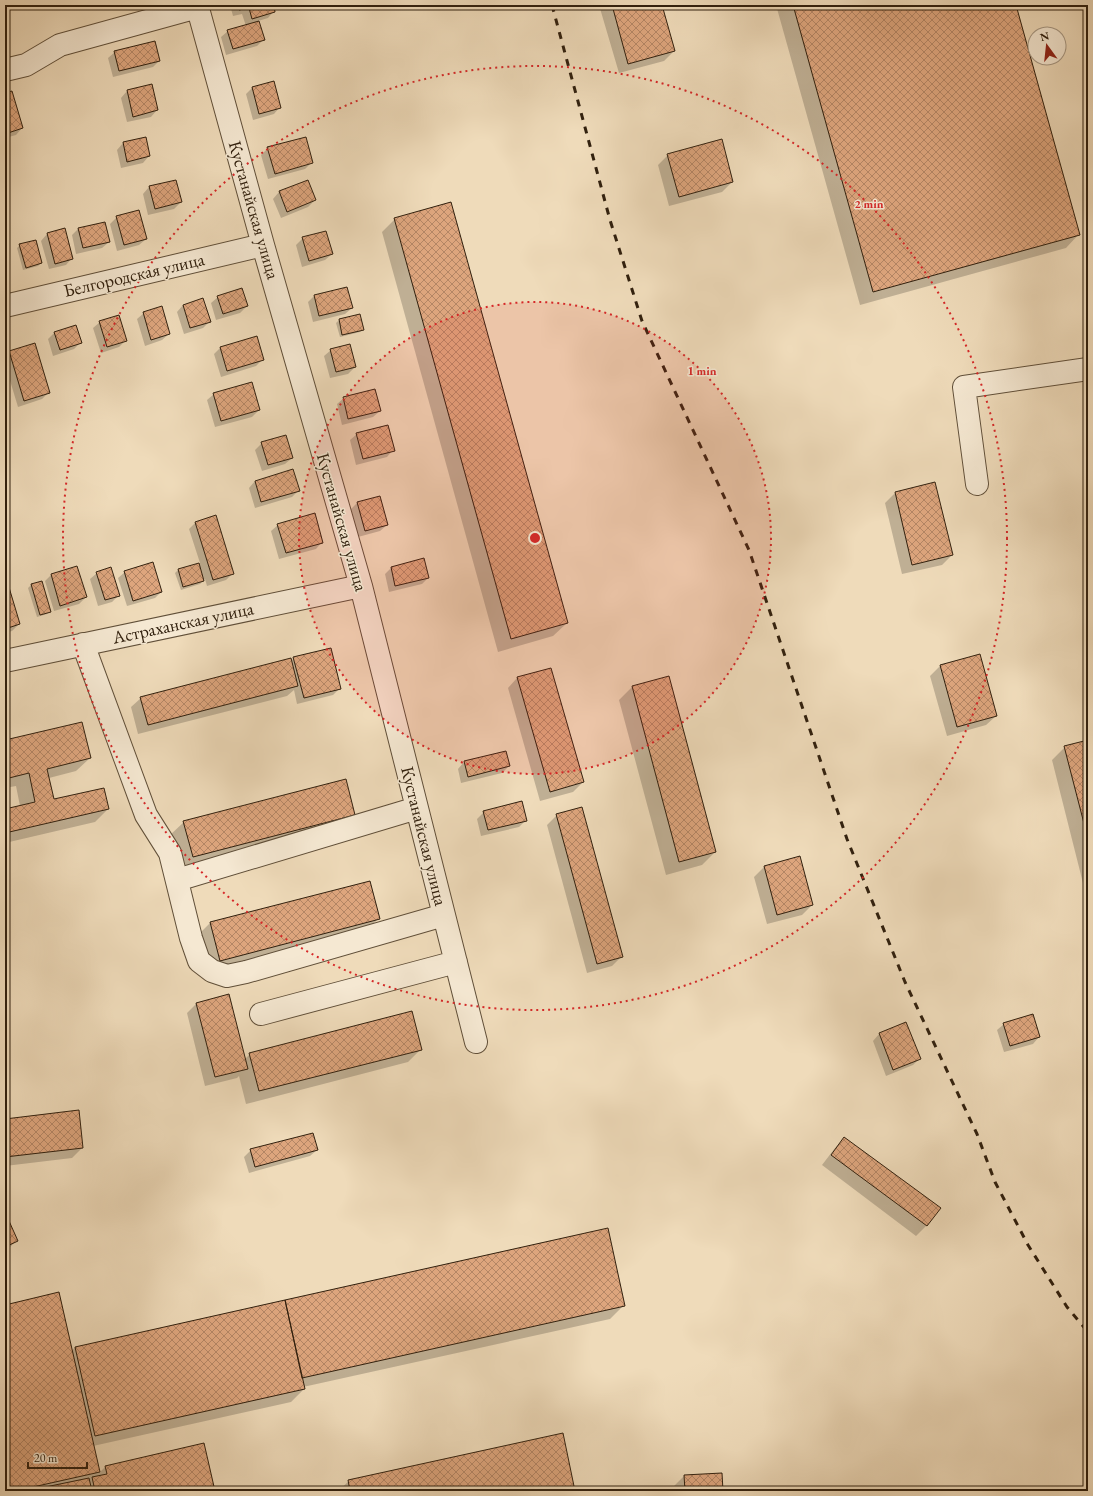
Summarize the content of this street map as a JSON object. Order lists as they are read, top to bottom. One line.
{"streets":{"street":["Кустанайская улица","Белгородская улица","Астраханская улица"]},"crossings":[["Кустанайская улица","Белгородская улица"],["Кустанайская улица","Астраханская улица"]],"scale_bar":"20 m","north":"top","rings":["2 min","1 min"]}
